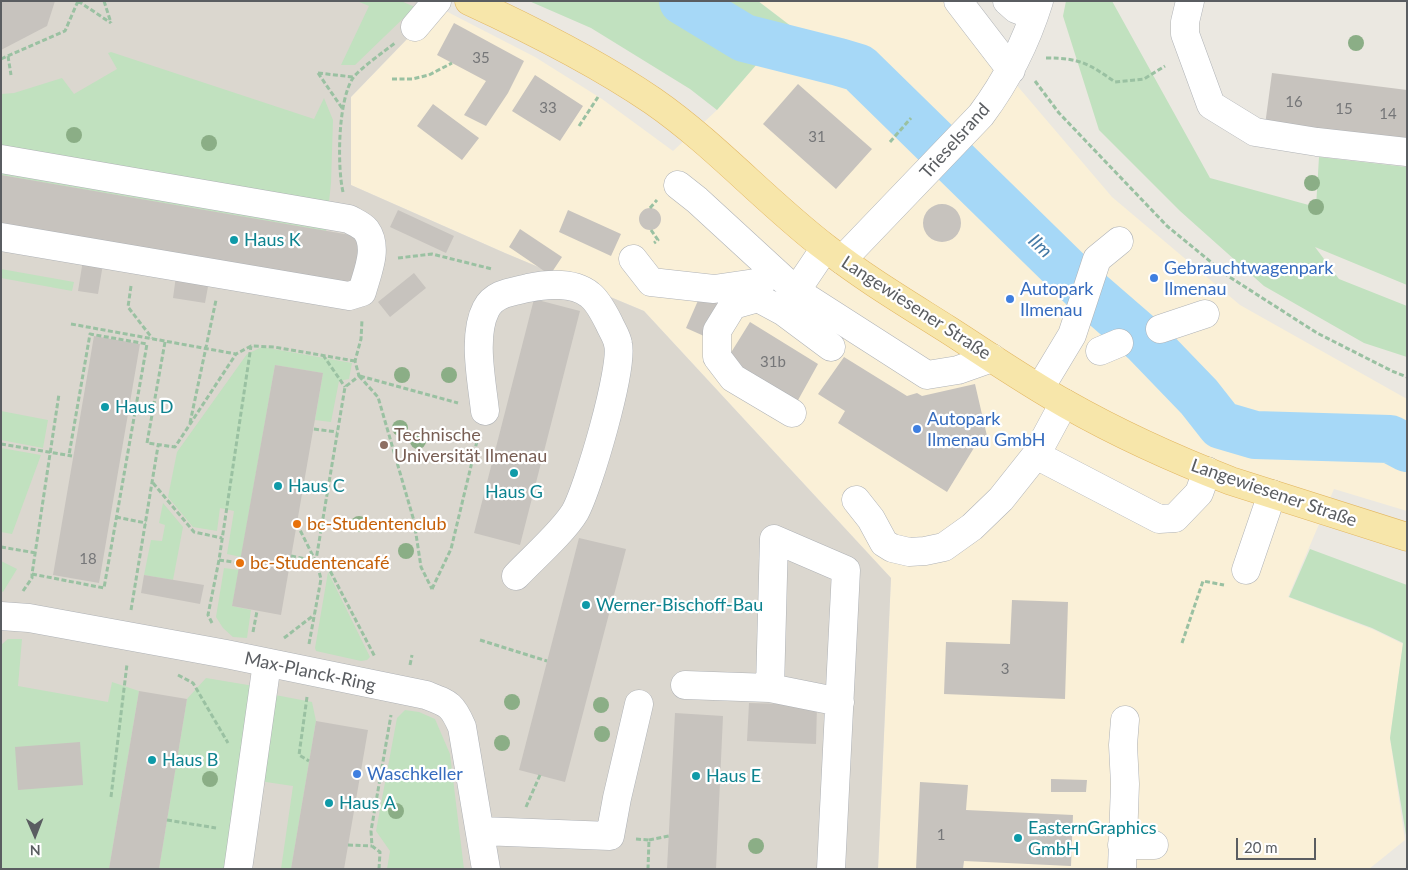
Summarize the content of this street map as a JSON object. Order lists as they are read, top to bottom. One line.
{"streets":{"main road":["Langewiesener Straße"],"street":["Trieselsrand","Max-Planck-Ring"]},"crossings":[["Trieselsrand","Langewiesener Straße"]],"water":["Ilm"],"places":["Haus K","Gebrauchtwagenpark Ilmenau","Autopark Ilmenau","Haus D","Autopark Ilmenau GmbH","Technische Universität Ilmenau","Haus G","Haus C","bc-Studentenclub","bc-Studentencafé","Werner-Bischoff-Bau","Haus B","Waschkeller","Haus E","Haus A","EasternGraphics GmbH"],"house_numbers":["35","16","33","15","14","31","31b","18","3","1"],"scale_bar":"20 m","north":"bottom"}
